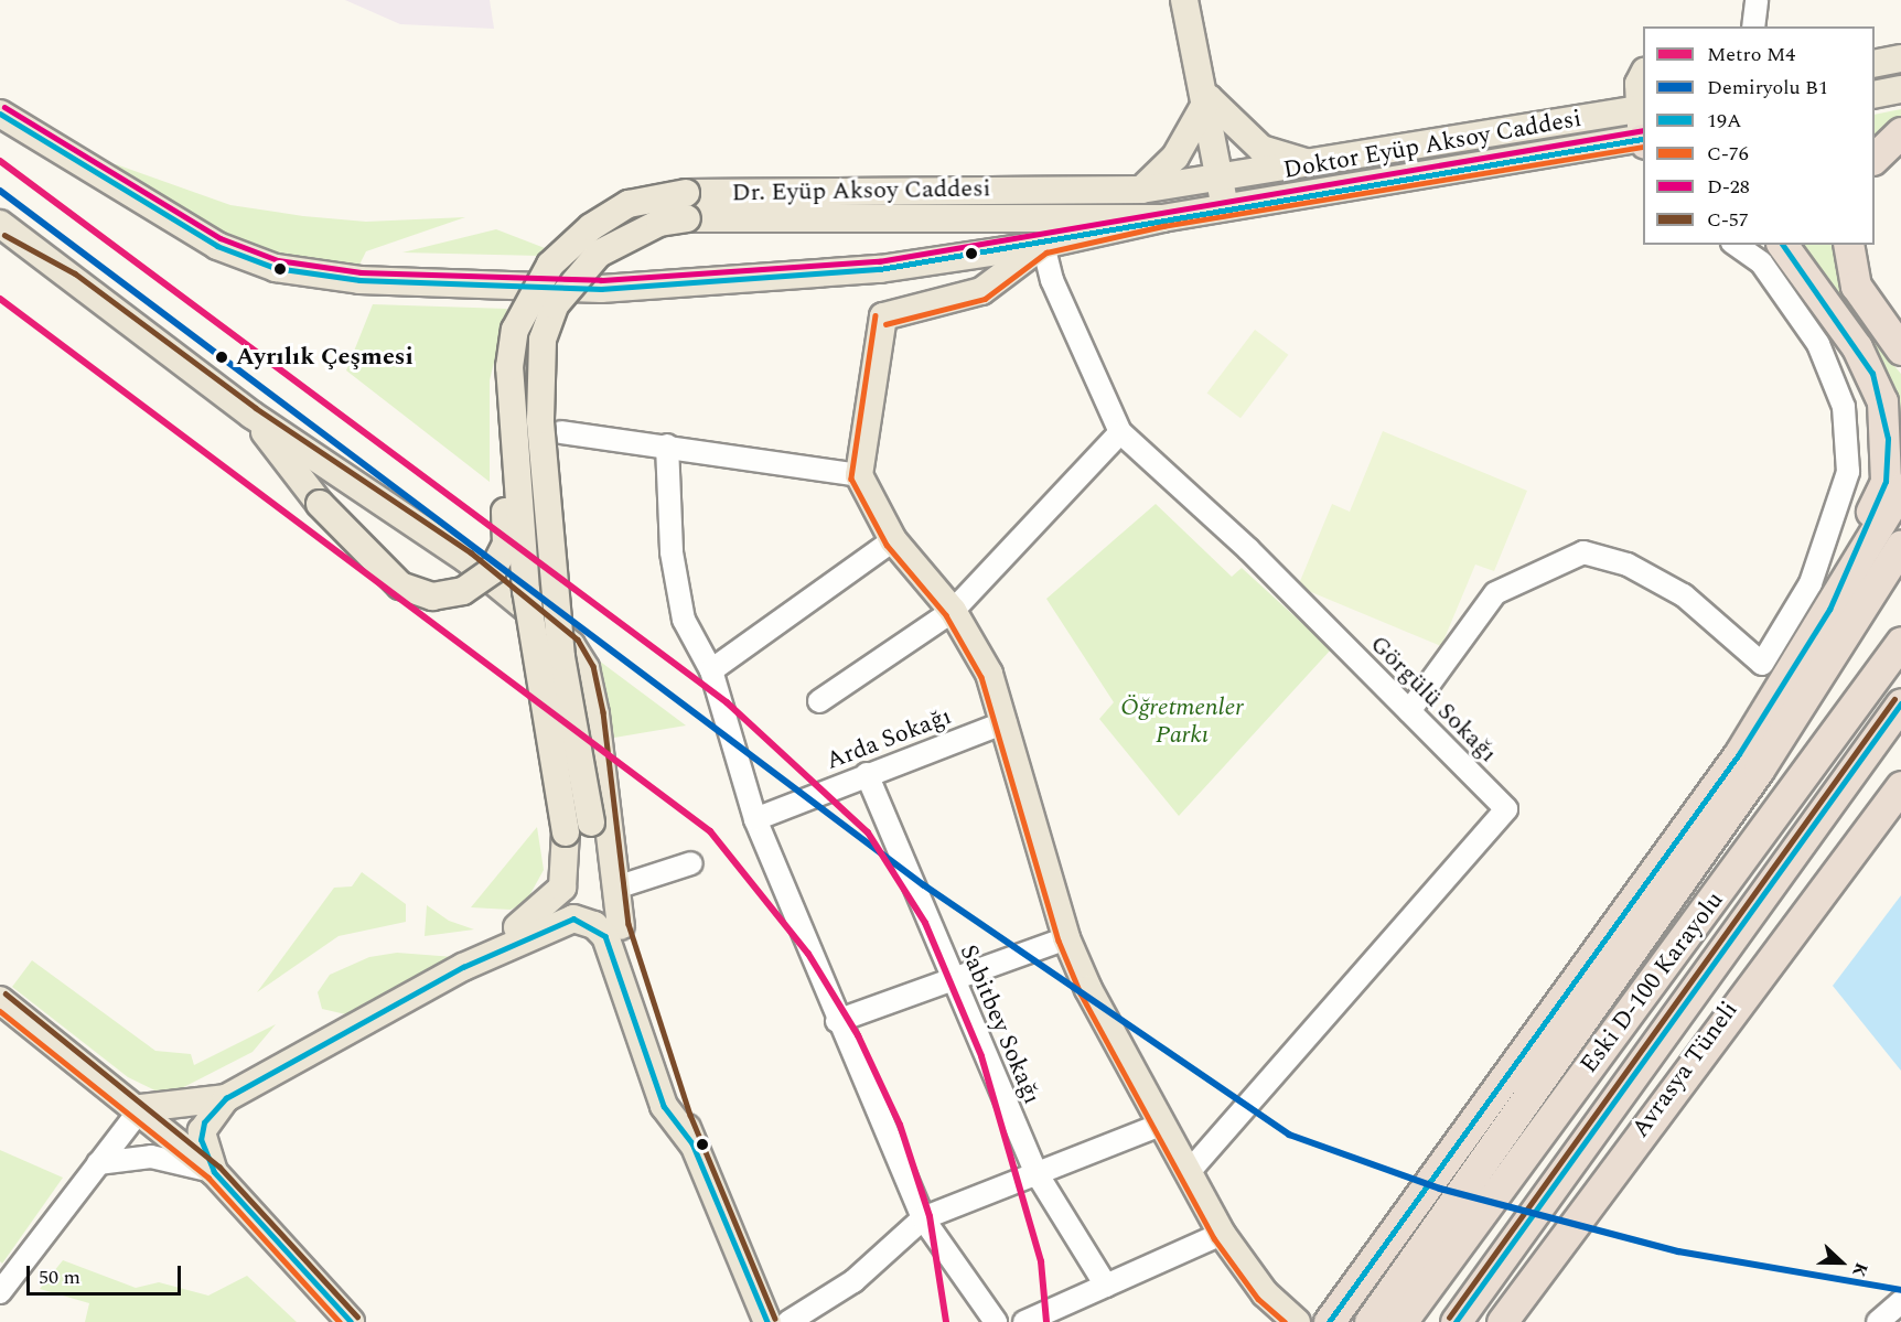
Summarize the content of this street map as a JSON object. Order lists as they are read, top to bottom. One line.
{"streets":{"highway":["Eski D-100 Karayolu","Avrasya Tüneli"],"main road":["Doktor Eyüp Aksoy Caddesi","Dr. Eyüp Aksoy Caddesi"],"street":["Görgülü Sokağı","Arda Sokağı","Sabitbey Sokağı"]},"crossings":[["Doktor Eyüp Aksoy Caddesi","Dr. Eyüp Aksoy Caddesi"],["Dr. Eyüp Aksoy Caddesi","Görgülü Sokağı"],["Arda Sokağı","Sabitbey Sokağı"]],"parks":["Öğretmenler Parkı"],"places":["Ayrılık Çeşmesi"],"lines":["transit line D-28","transit line 19A","transit line C-76","metro line M4","rail line B1","transit line C-57"],"legend":["Metro M4","Demiryolu B1","19A","C-76","D-28","C-57"],"scale_bar":"50 m","north":"right"}
